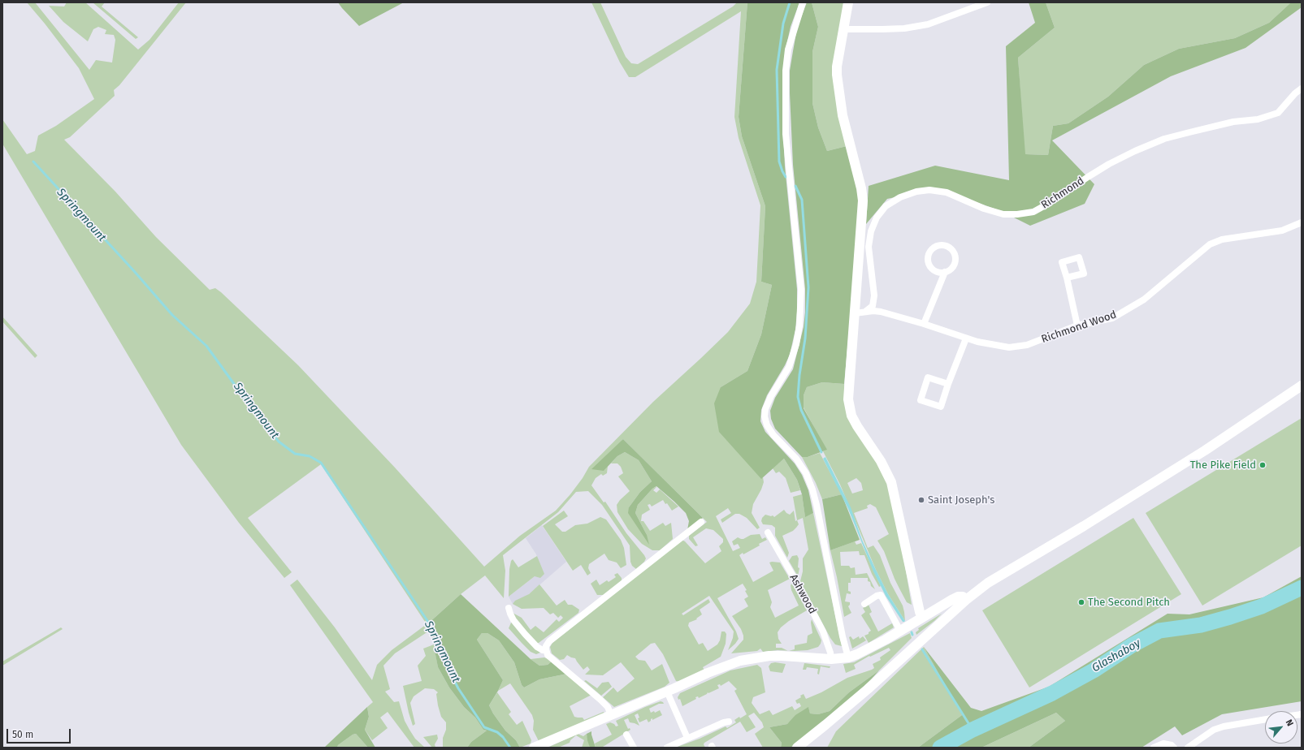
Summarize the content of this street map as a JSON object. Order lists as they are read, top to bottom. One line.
{"streets":{"street":["Richmond","Richmond Wood","Ashwood"]},"crossings":[["Richmond","Richmond Wood"]],"water":["Springmount","Glashaboy"],"places":["The Pike Field","Saint Joseph's","The Second Pitch"],"scale_bar":"50 m","north":"top right"}
